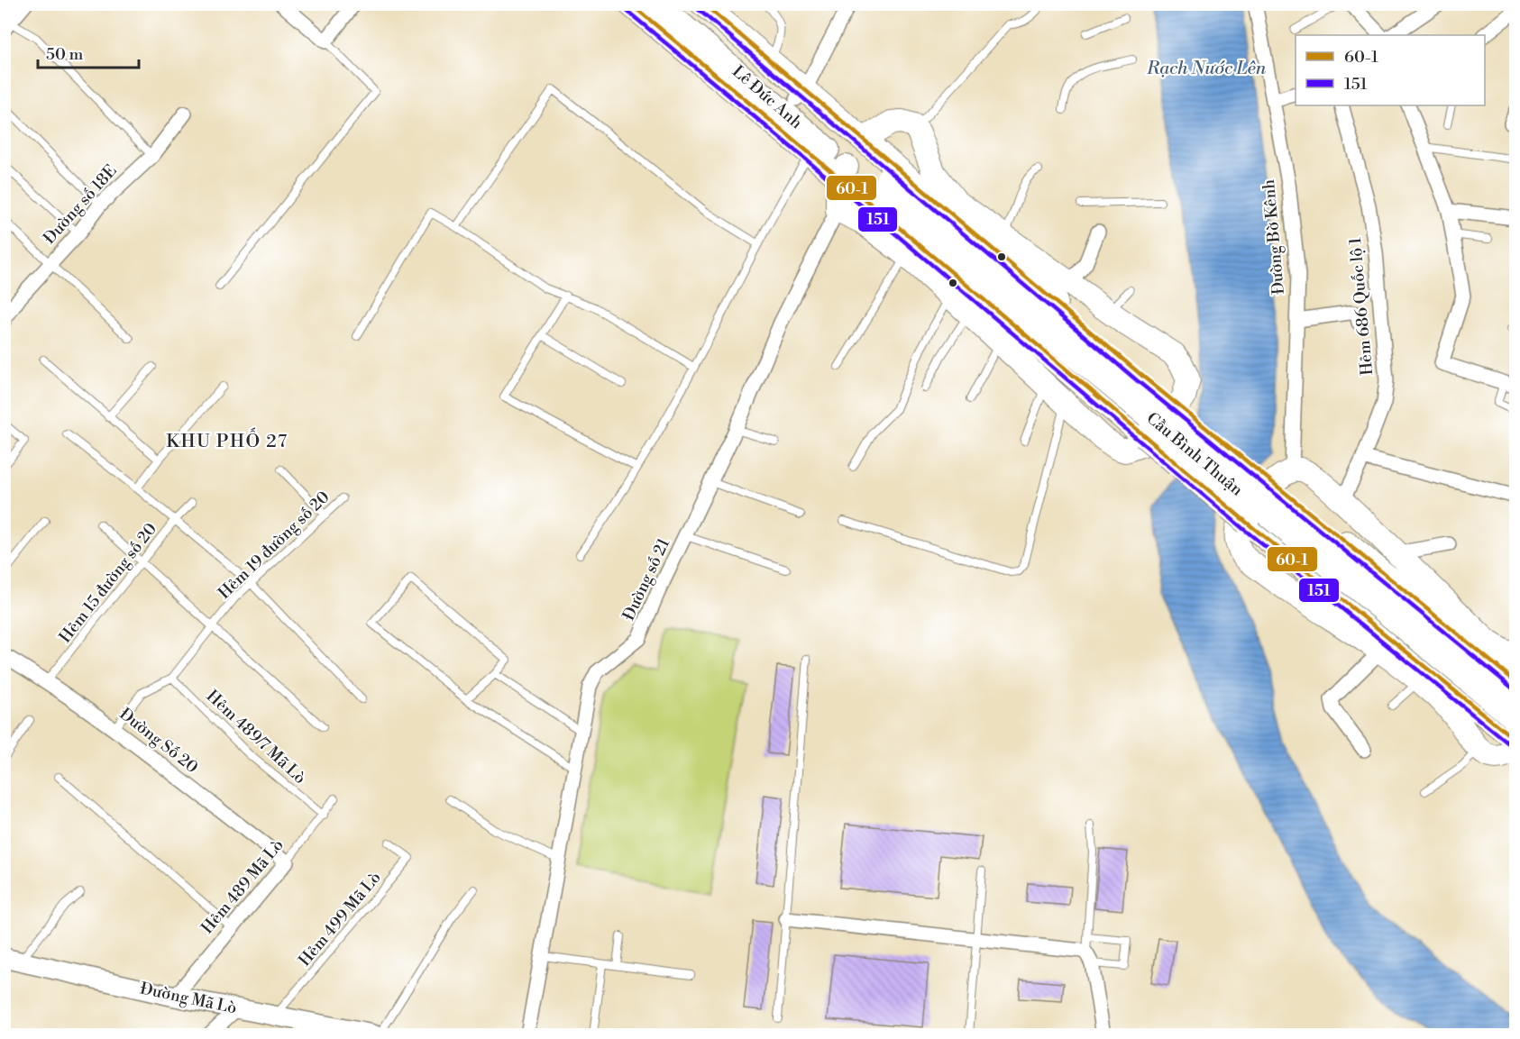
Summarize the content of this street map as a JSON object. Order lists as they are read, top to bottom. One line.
{"streets":{"highway":["Lê Đức Anh","Cầu Bình Thuận"],"main road":["Đường Mã Lò"],"street":["Đường số 18E","Đường Bờ Kênh","Hẻm 686 Quốc lộ 1","Đường số 21","Đường Số 20","Hẻm 489 Mã Lò"],"lane":["Hẻm 19 đường số 20","Hẻm 15 đường số 20","Hẻm 489/7 Mã Lò","Hẻm 499 Mã Lò"]},"crossings":[["Lê Đức Anh","Cầu Bình Thuận"],["Hẻm 19 đường số 20","Hẻm 489/7 Mã Lò"],["Hẻm 19 đường số 20","Đường Số 20"],["Hẻm 15 đường số 20","Đường Số 20"],["Hẻm 489/7 Mã Lò","Hẻm 489 Mã Lò"],["Đường Số 20","Hẻm 489 Mã Lò"],["Hẻm 489 Mã Lò","Đường Mã Lò"],["Hẻm 499 Mã Lò","Đường Mã Lò"]],"districts":["KHU PHỐ 27"],"water":["Rạch Nước Lên"],"lines":["transit line 60-1","transit line 151"],"legend":["60-1","151"],"scale_bar":"50 m"}
